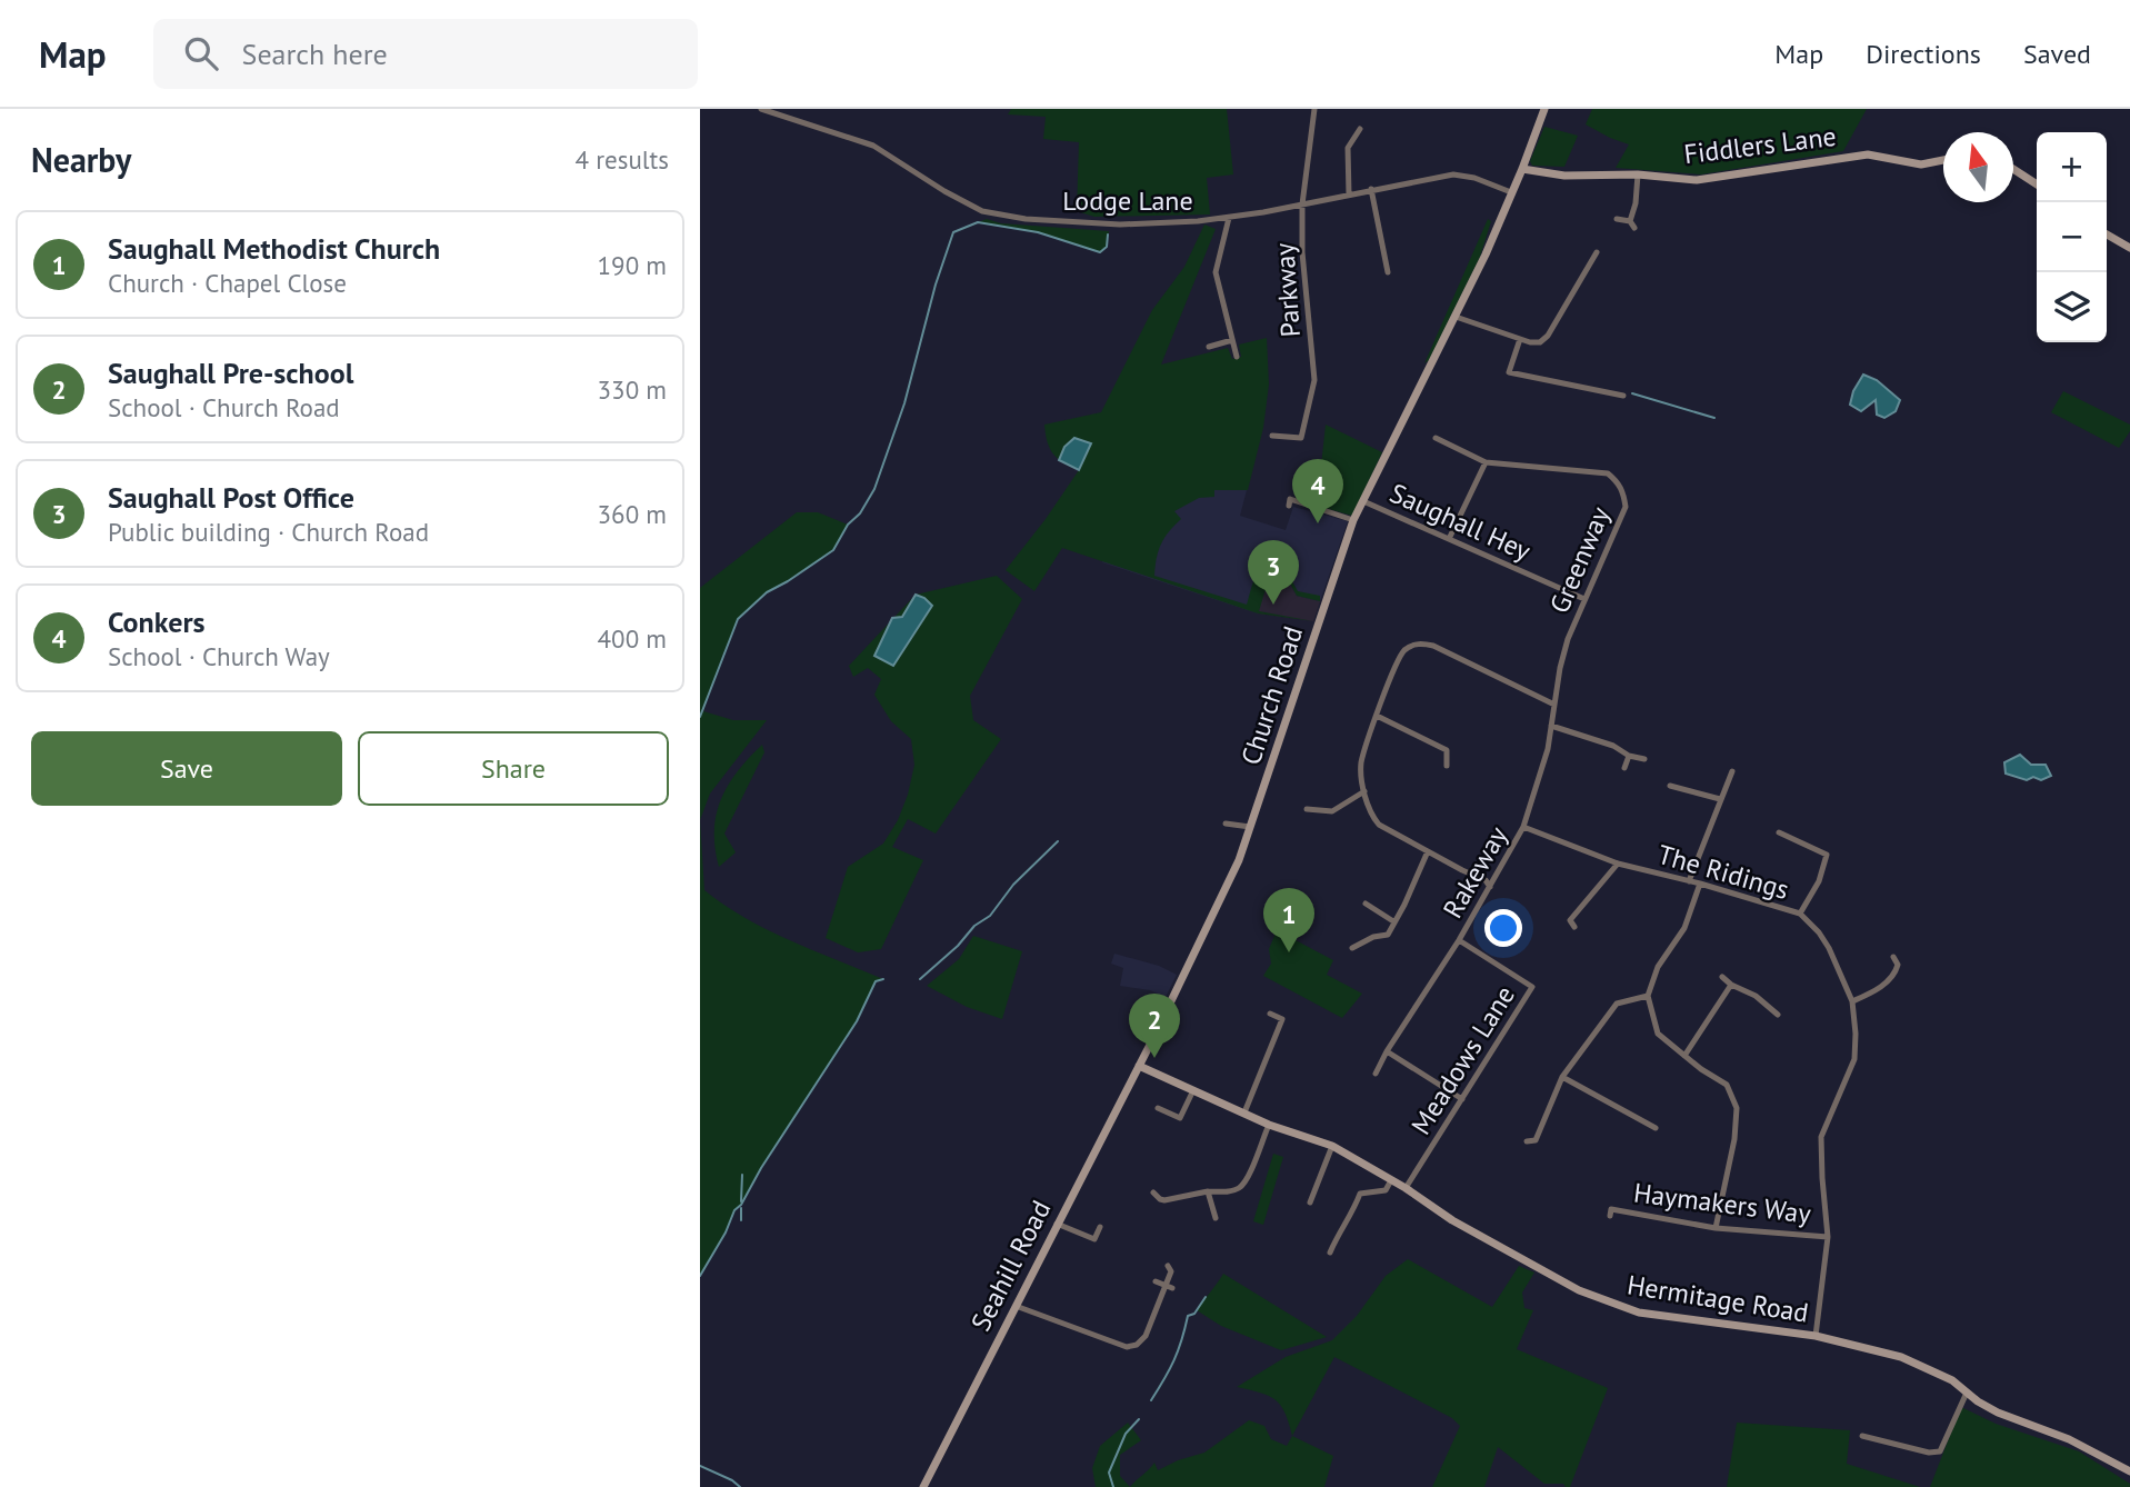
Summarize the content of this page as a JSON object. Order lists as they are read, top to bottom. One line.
{"streets":{"street":["Fiddlers Lane","Lodge Lane","Parkway","Saughall Hey","Greenway","Church Road","Rakeway","The Ridings","Meadows Lane","Haymakers Way","Seahill Road","Hermitage Road"]},"crossings":[["Fiddlers Lane","Church Road"],["Lodge Lane","Parkway"],["Lodge Lane","Church Road"],["Saughall Hey","Greenway"],["Saughall Hey","Church Road"],["Greenway","Rakeway"],["Church Road","Seahill Road"],["Church Road","Hermitage Road"],["Rakeway","The Ridings"],["Rakeway","Meadows Lane"],["The Ridings","Haymakers Way"],["The Ridings","Hermitage Road"],["Meadows Lane","Hermitage Road"],["Seahill Road","Hermitage Road"]],"north":"top","page":{"header":"Map","search":"Search here","nav":["Map","Directions","Saved"],"heading":["Nearby","4 results"],"map_buttons":["+","−"],"list":[{"mark":"1","name":"Saughall Methodist Church","note":"Church · Chapel Close","value":"190 m"},{"mark":"2","name":"Saughall Pre-school","note":"School · Church Road","value":"330 m"},{"mark":"3","name":"Saughall Post Office","note":"Public building · Church Road","value":"360 m"},{"mark":"4","name":"Conkers","note":"School · Church Way","value":"400 m"}],"pins":["4","3","1","2"],"buttons":["Save","Share"]}}
